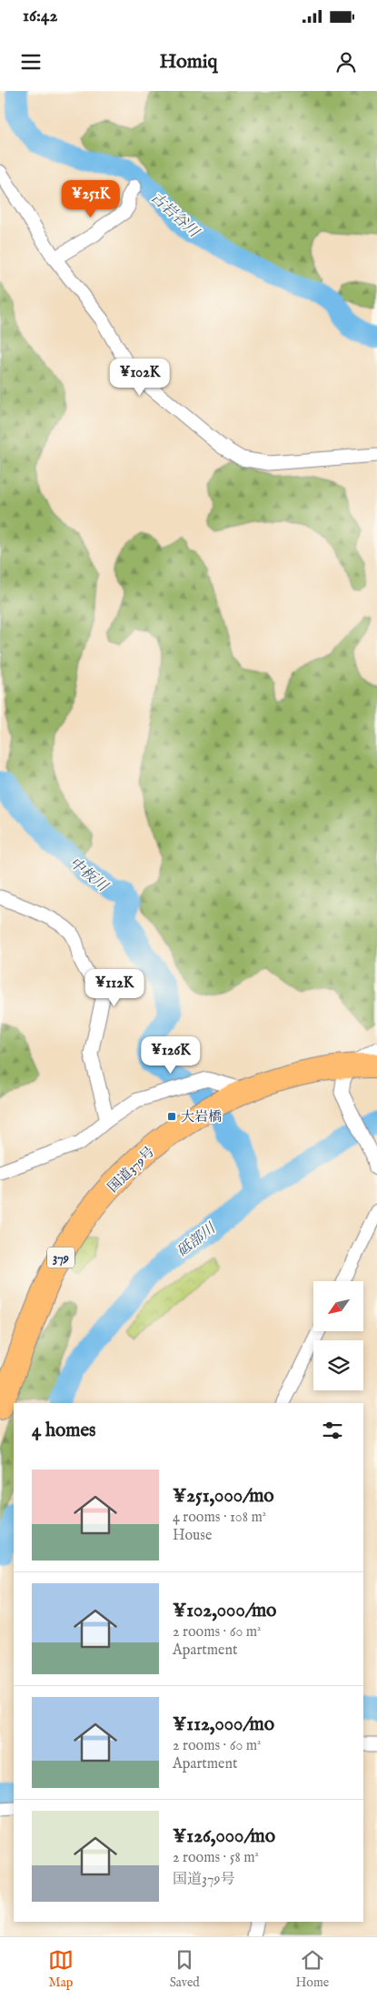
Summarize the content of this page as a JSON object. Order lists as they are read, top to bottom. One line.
{"streets":{"highway":["国道379号","379"]},"water":["古岩谷川","中板川","砥部川"],"places":{"transit":["大岩橋"]},"north":"bottom left","page":{"status":"16:42","header":"Homiq","price":["¥251K","¥102K","¥112K","¥126K"],"heading":"4 homes","list":[{"name":"¥251,000/mo","note":"4 rooms · 108 m² · House"},{"name":"¥102,000/mo","note":"2 rooms · 60 m² · Apartment"},{"name":"¥112,000/mo","note":"2 rooms · 60 m² · Apartment"},{"name":"¥126,000/mo","note":"2 rooms · 58 m² · 国道379号"}],"tabs":["Map","Saved","Home"]}}
